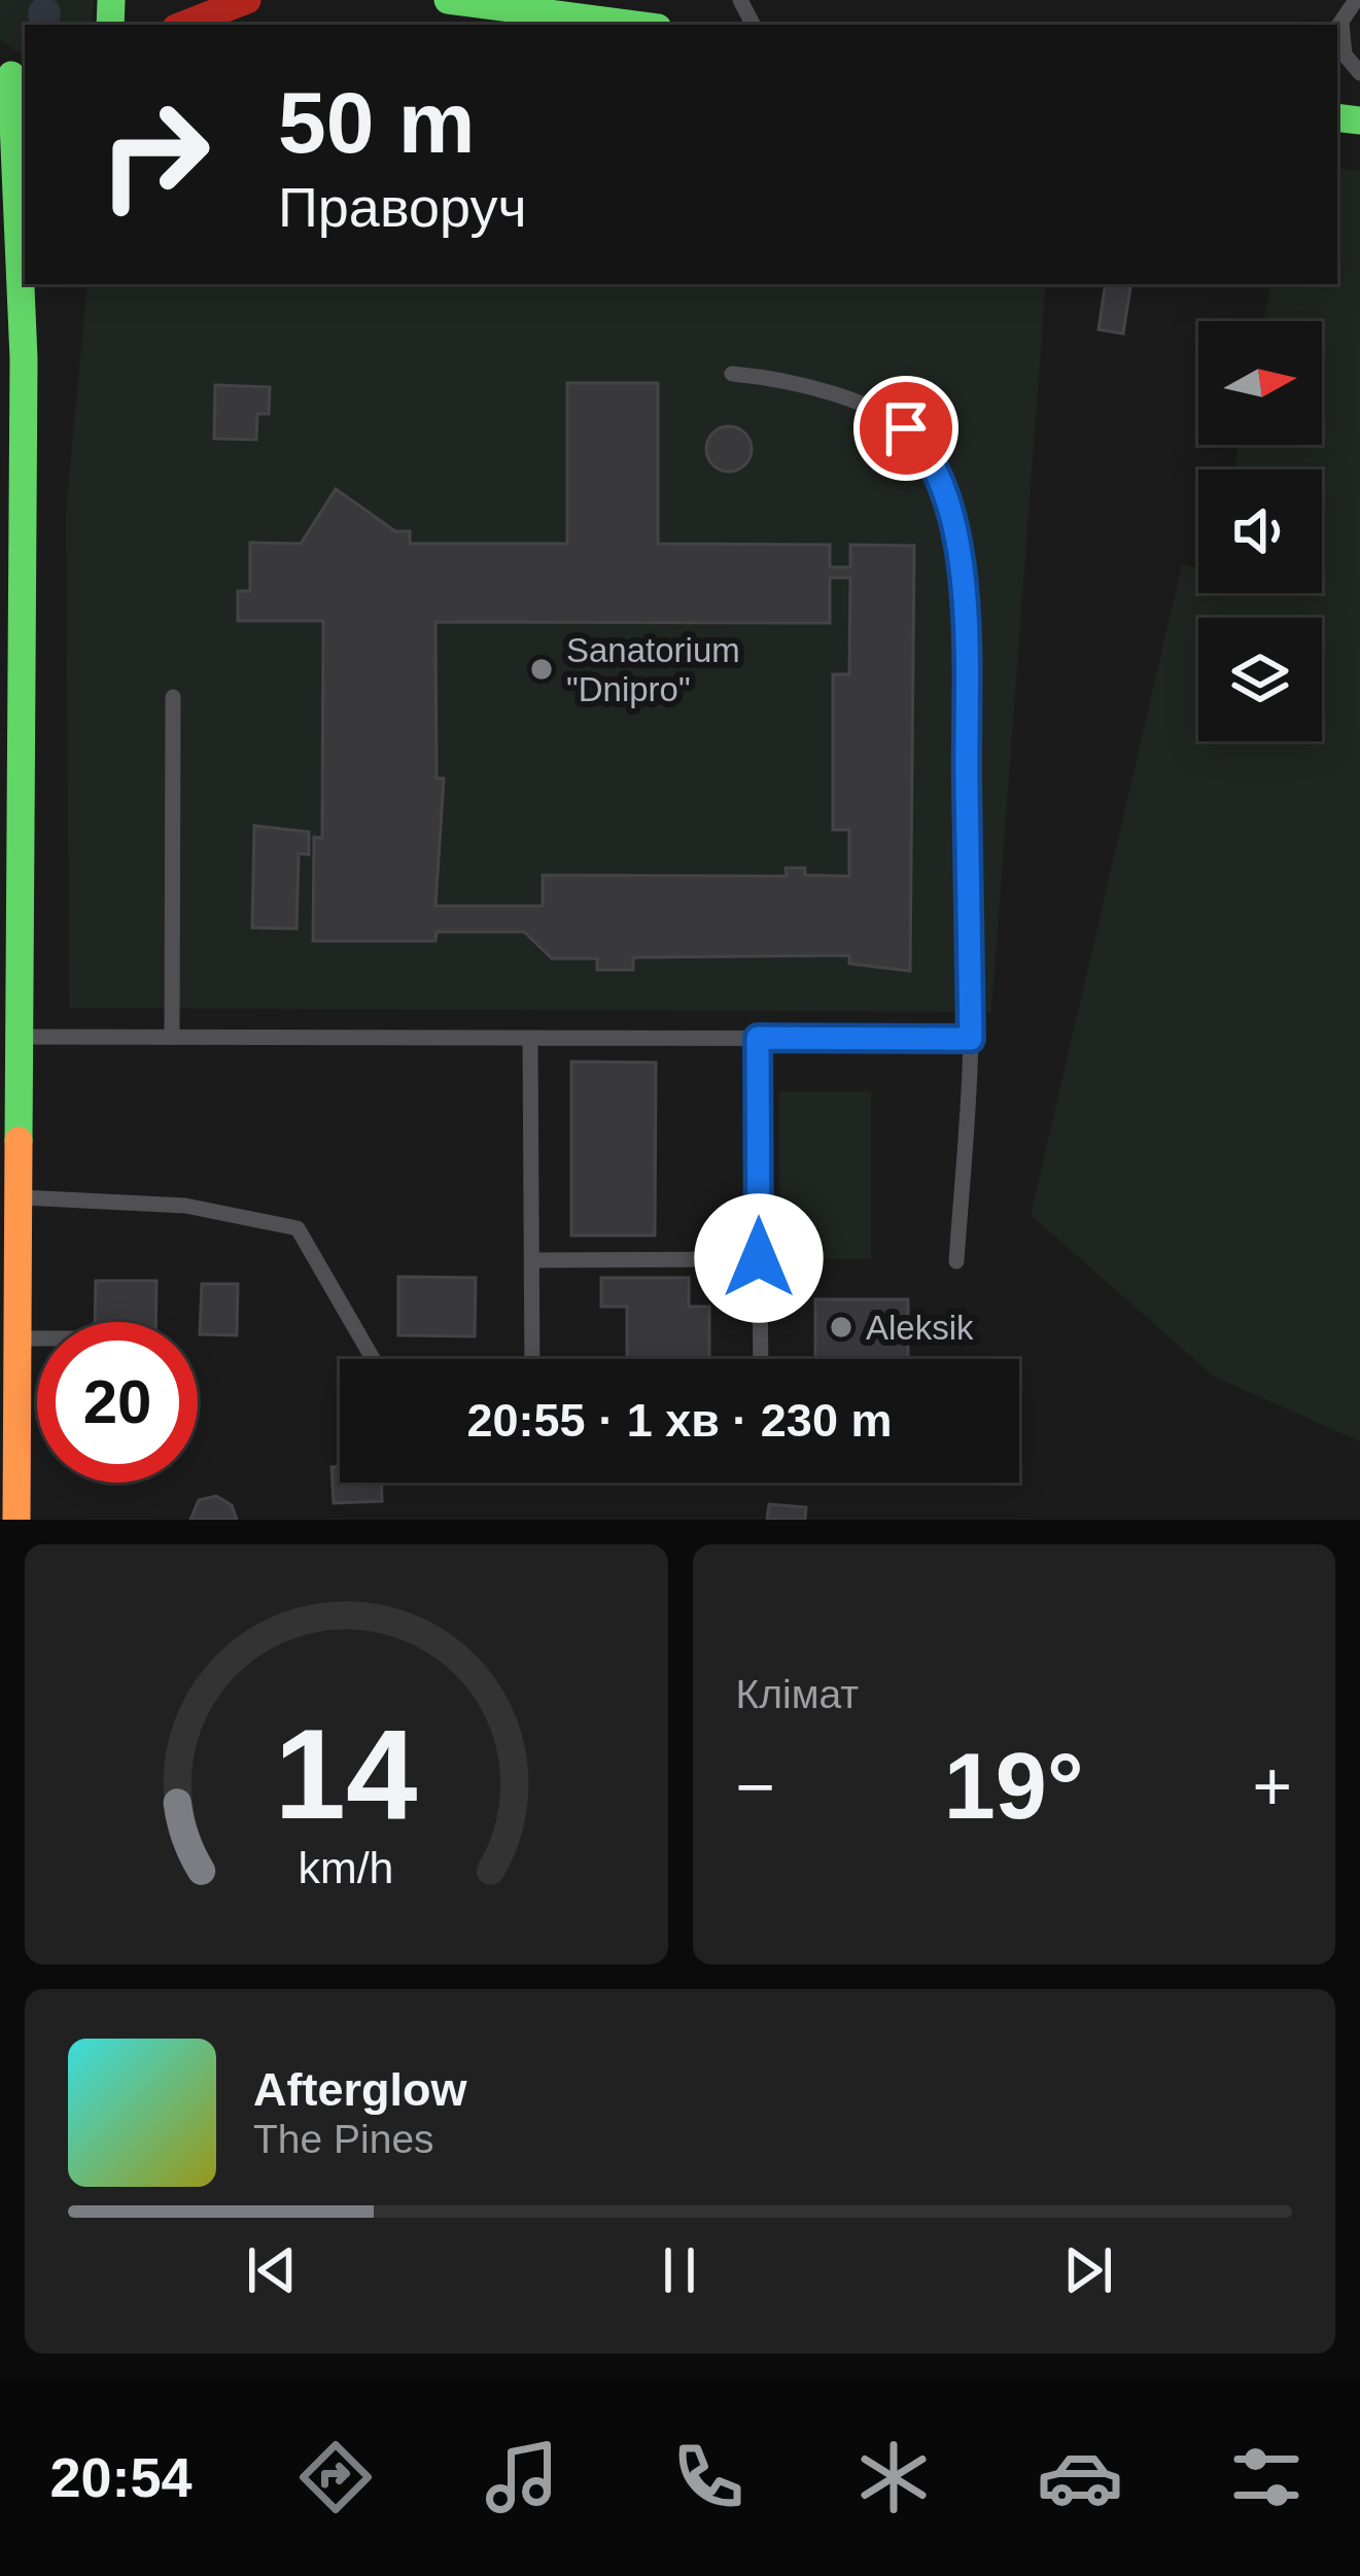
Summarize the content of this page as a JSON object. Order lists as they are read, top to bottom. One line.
{"places":["Sanatorium \"Dnipro\"","Aleksik"],"north":"right","page":{"turn":["50 m","Праворуч"],"limit":"20","trip":"20:55 · 1 хв · 230 m","tile":"Клімат","heat":["−","19°","+"],"song":["Afterglow","The Pines"],"tabs":"20:54","gauge":["14","km/h"]}}
